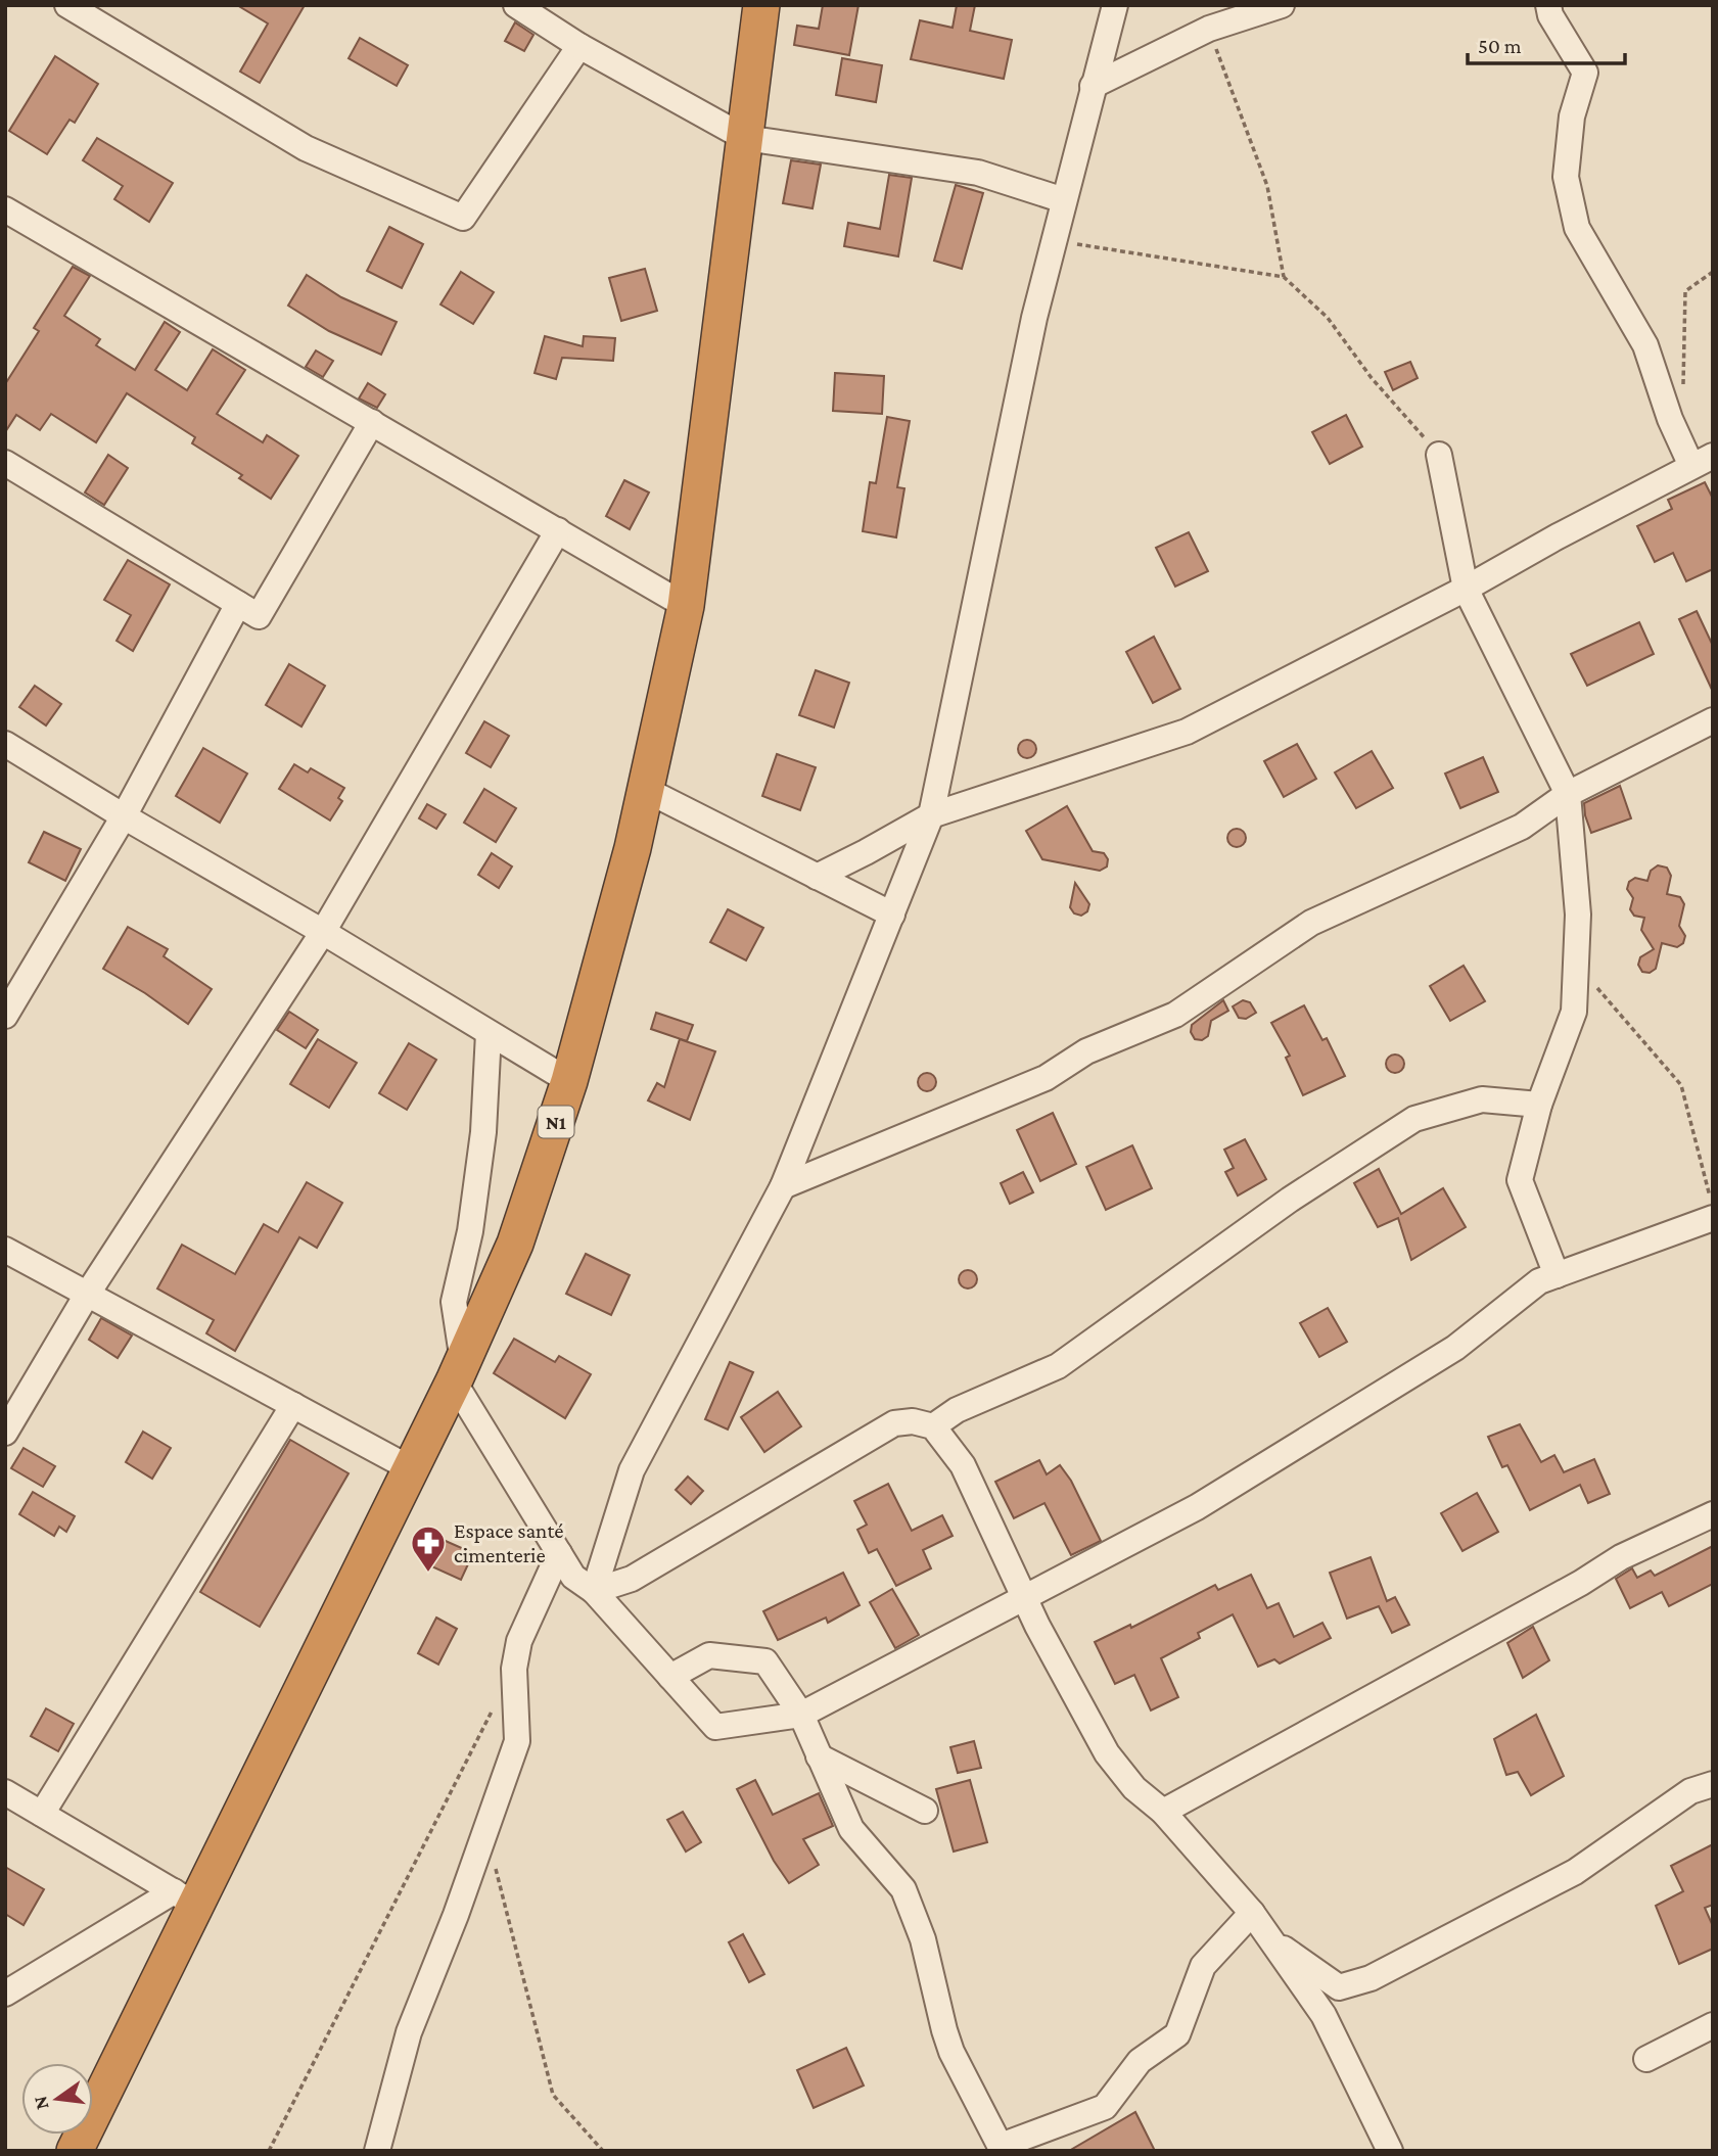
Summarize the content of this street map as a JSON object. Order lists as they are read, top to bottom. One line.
{"streets":{"highway":["N1"]},"places":{"pharmacy":["Espace santé cimenterie"]},"scale_bar":"50 m","north":"left"}
